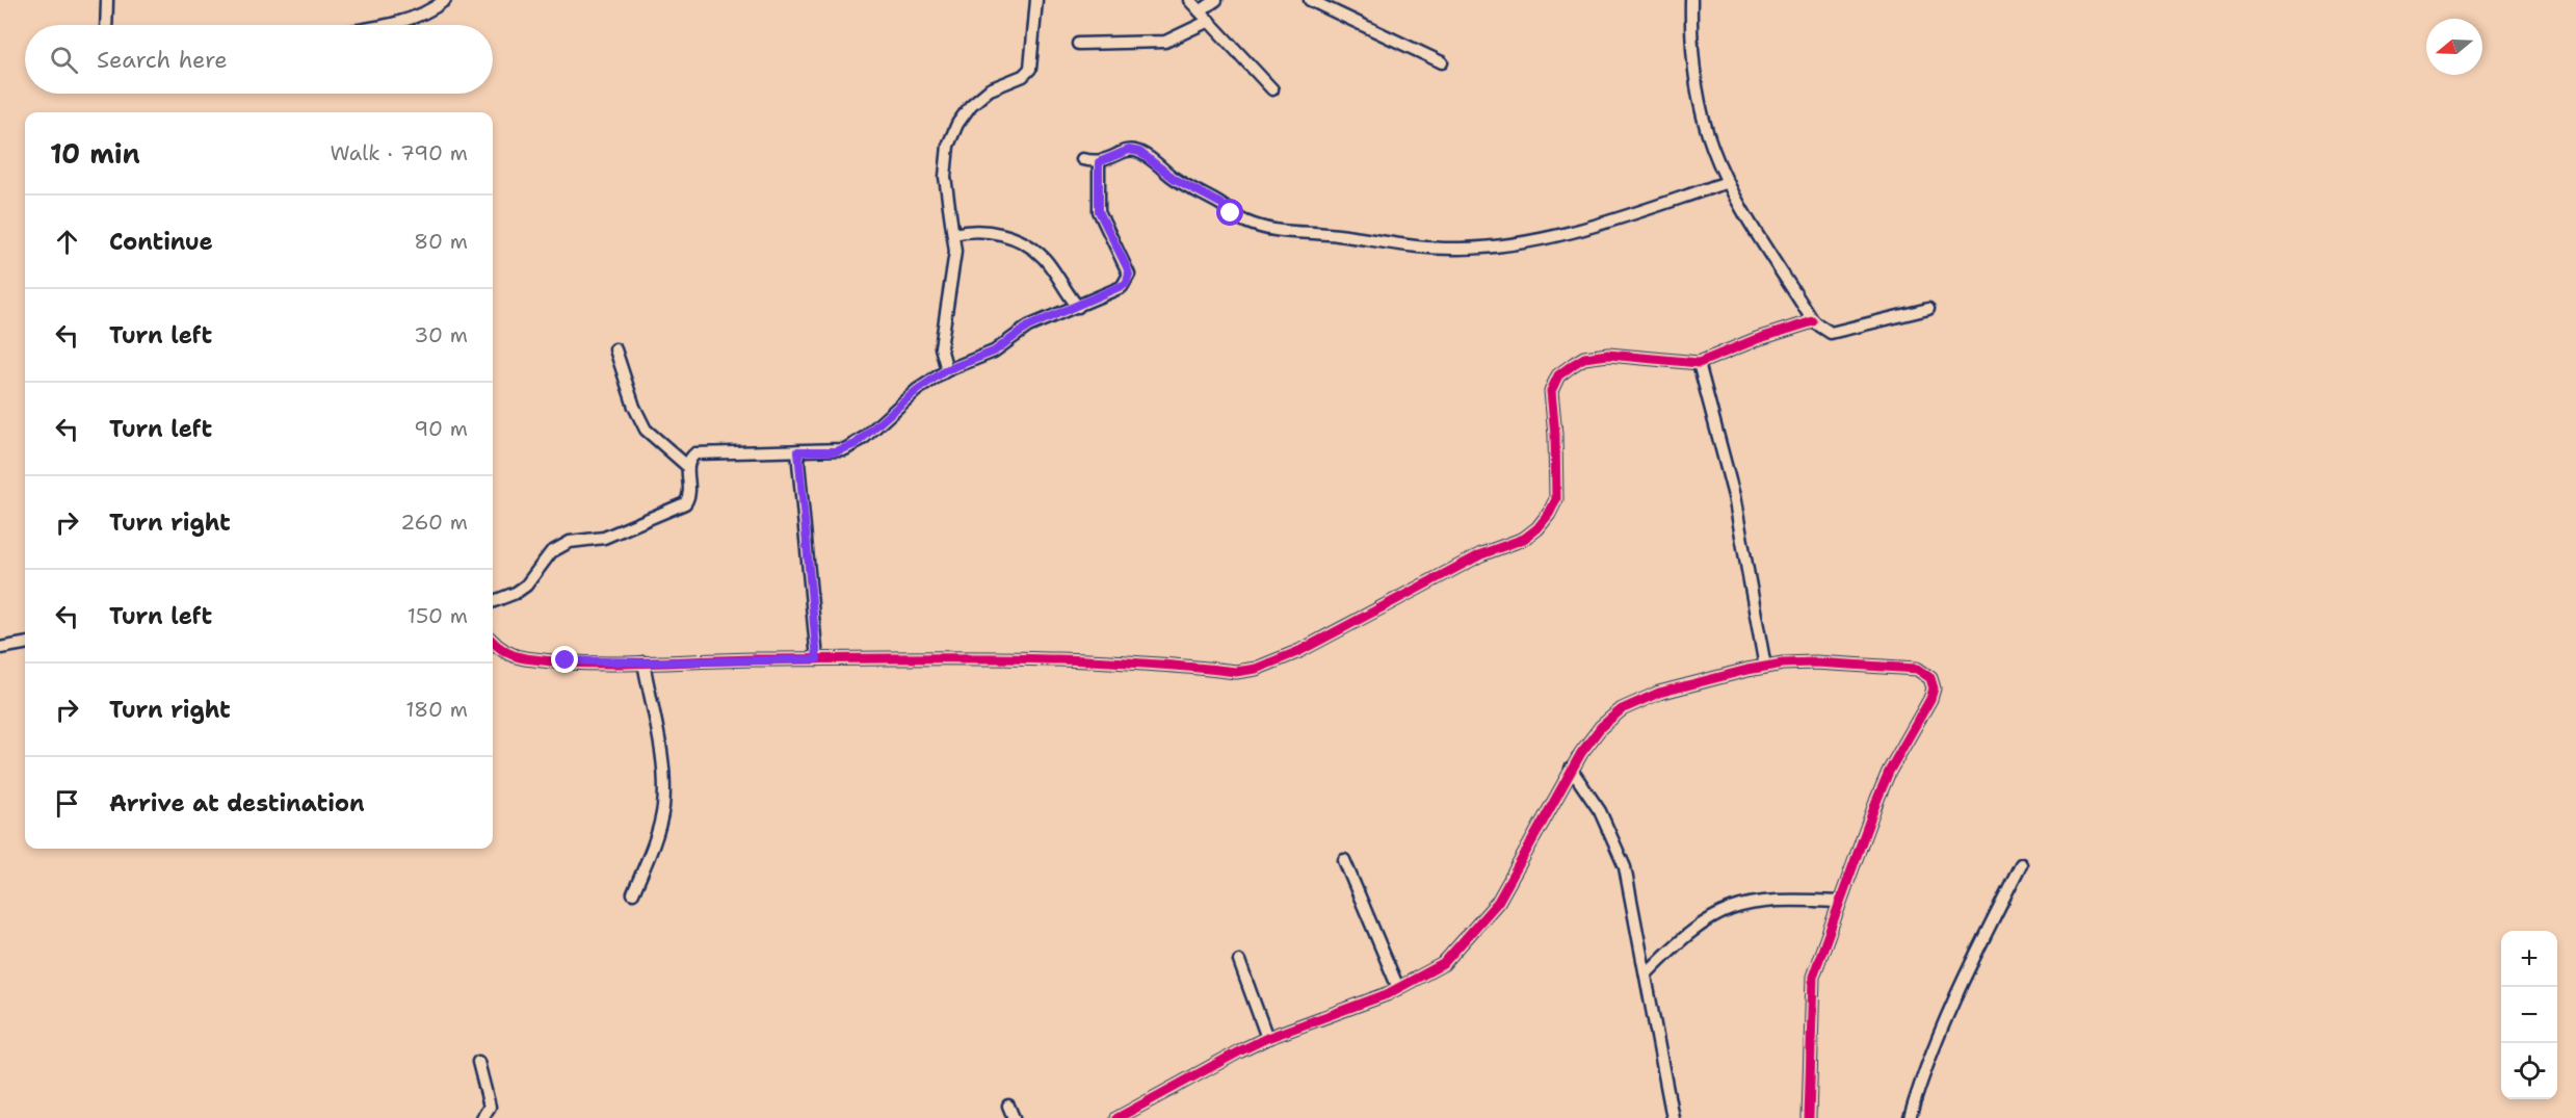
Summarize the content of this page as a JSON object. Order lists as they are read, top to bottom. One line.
{"north":"left","page":{"search":"Search here","heading":["10 min","Walk · 790 m"],"list":[["Continue","80 m"],["Turn left","30 m"],["Turn left","90 m"],["Turn right","260 m"],["Turn left","150 m"],["Turn right","180 m"],"Arrive at destination"],"map_buttons":["+","−"]}}
